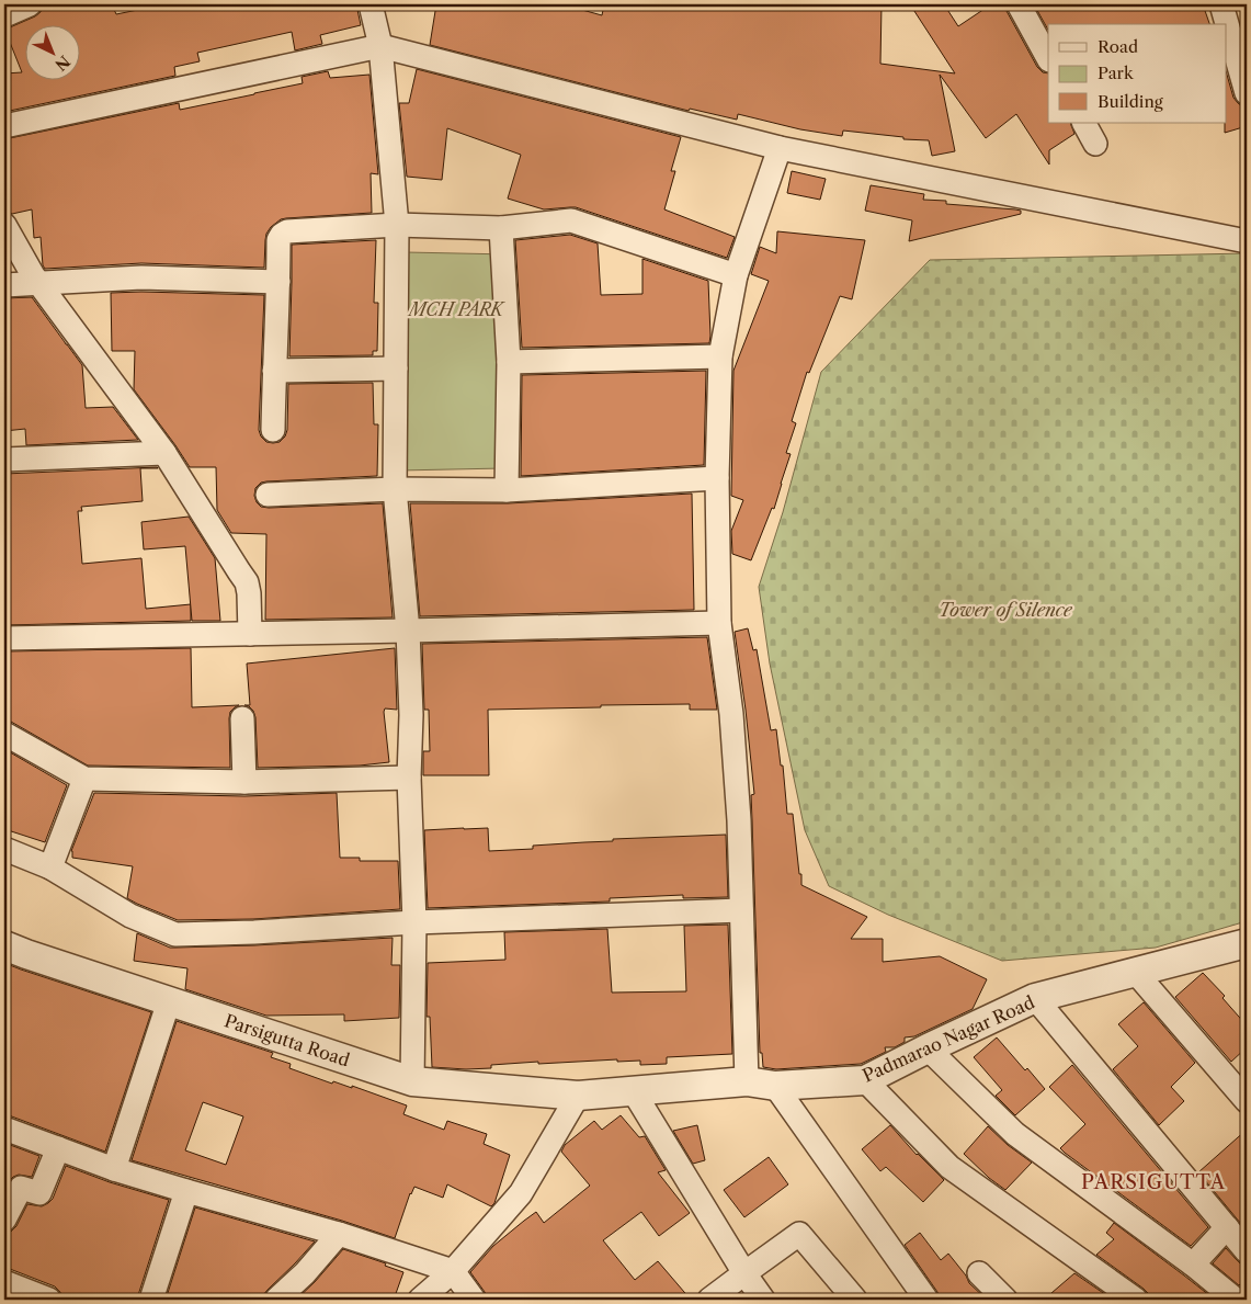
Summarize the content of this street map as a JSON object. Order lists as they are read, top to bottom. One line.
{"streets":{"street":["Padmarao Nagar Road","Parsigutta Road"]},"crossings":[["Padmarao Nagar Road","Parsigutta Road"]],"districts":["PARSIGUTTA"],"parks":["MCH PARK","Tower of Silence"],"legend":["Road","Park","Building"],"north":"bottom right"}
